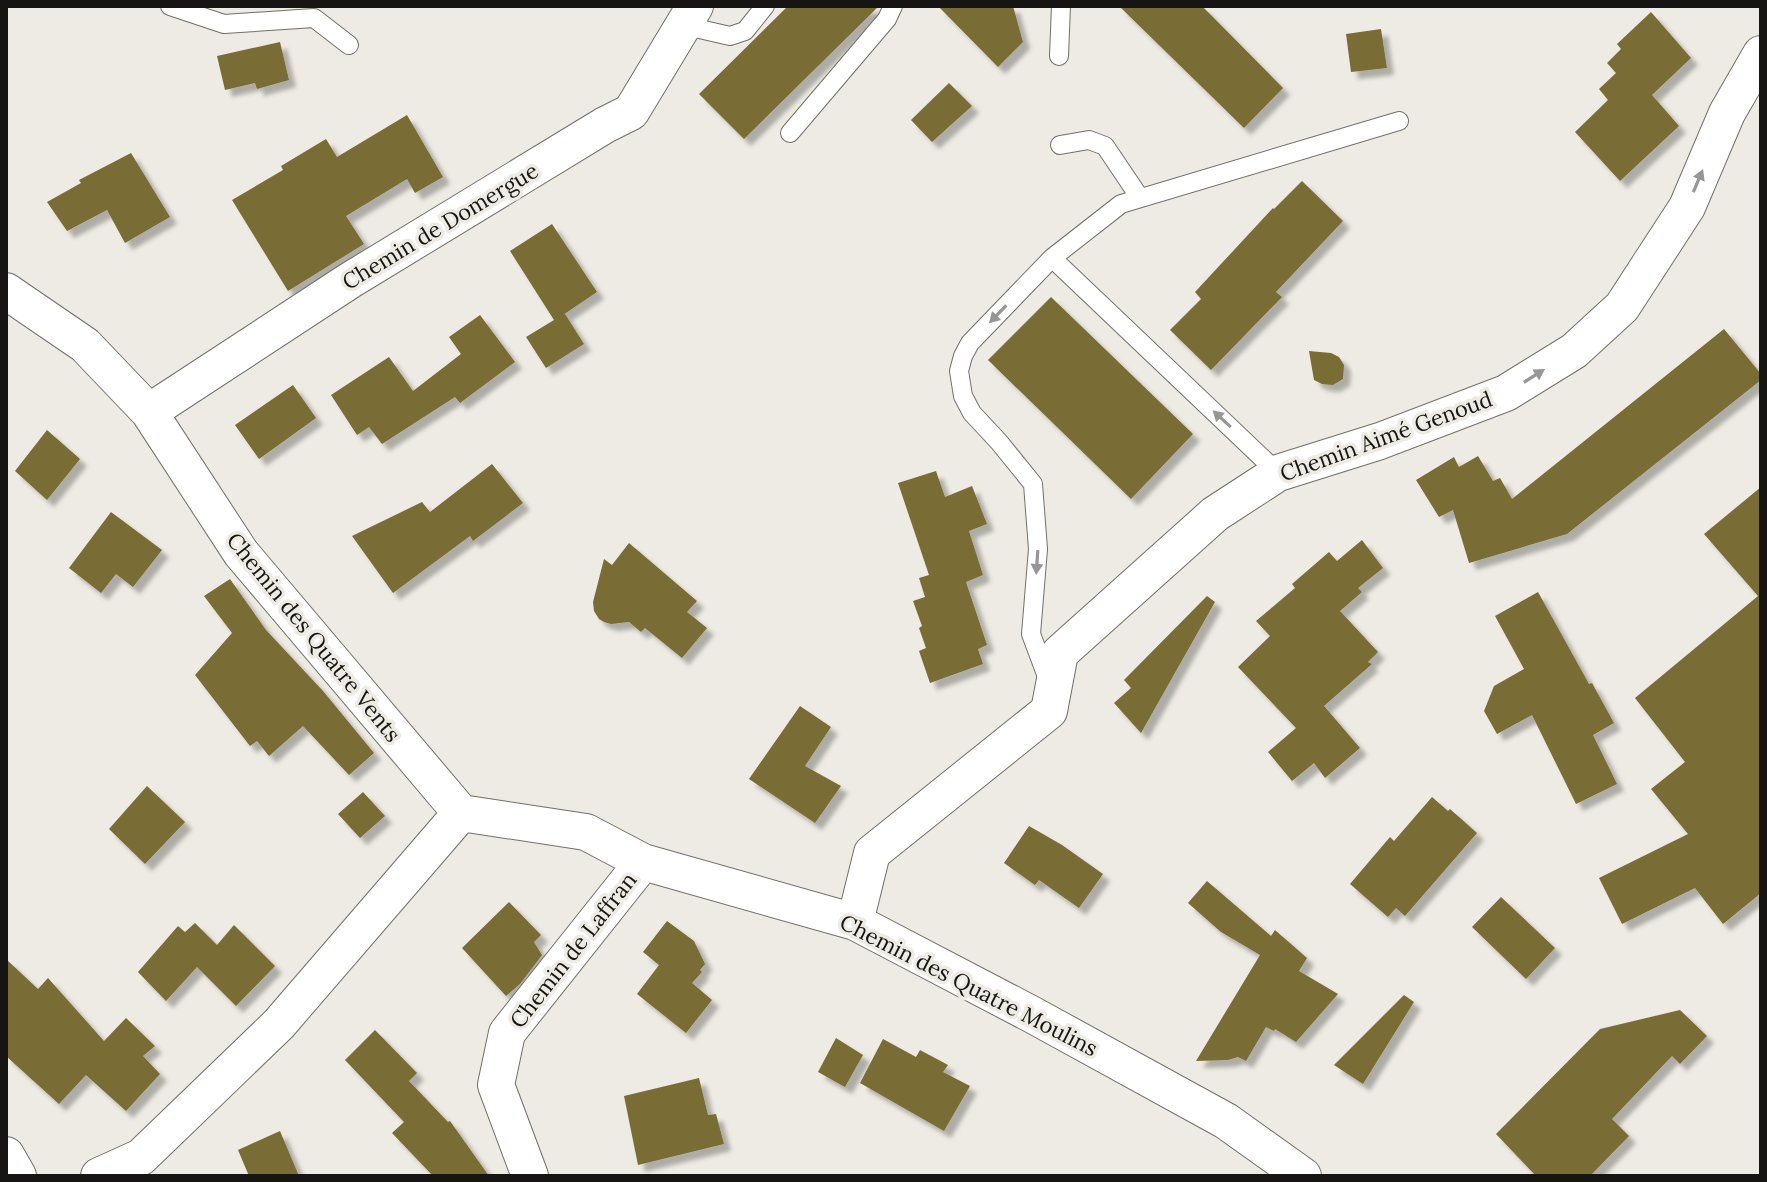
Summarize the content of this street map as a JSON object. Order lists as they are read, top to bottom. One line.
{"streets":{"street":["Chemin de Domergue","Chemin Aimé Genoud","Chemin des Quatre Vents","Chemin de Laffran","Chemin des Quatre Moulins"]},"crossings":[["Chemin de Domergue","Chemin des Quatre Vents"],["Chemin Aimé Genoud","Chemin des Quatre Moulins"],["Chemin des Quatre Vents","Chemin des Quatre Moulins"],["Chemin de Laffran","Chemin des Quatre Moulins"]],"one_way":["Chemin Aimé Genoud"]}
